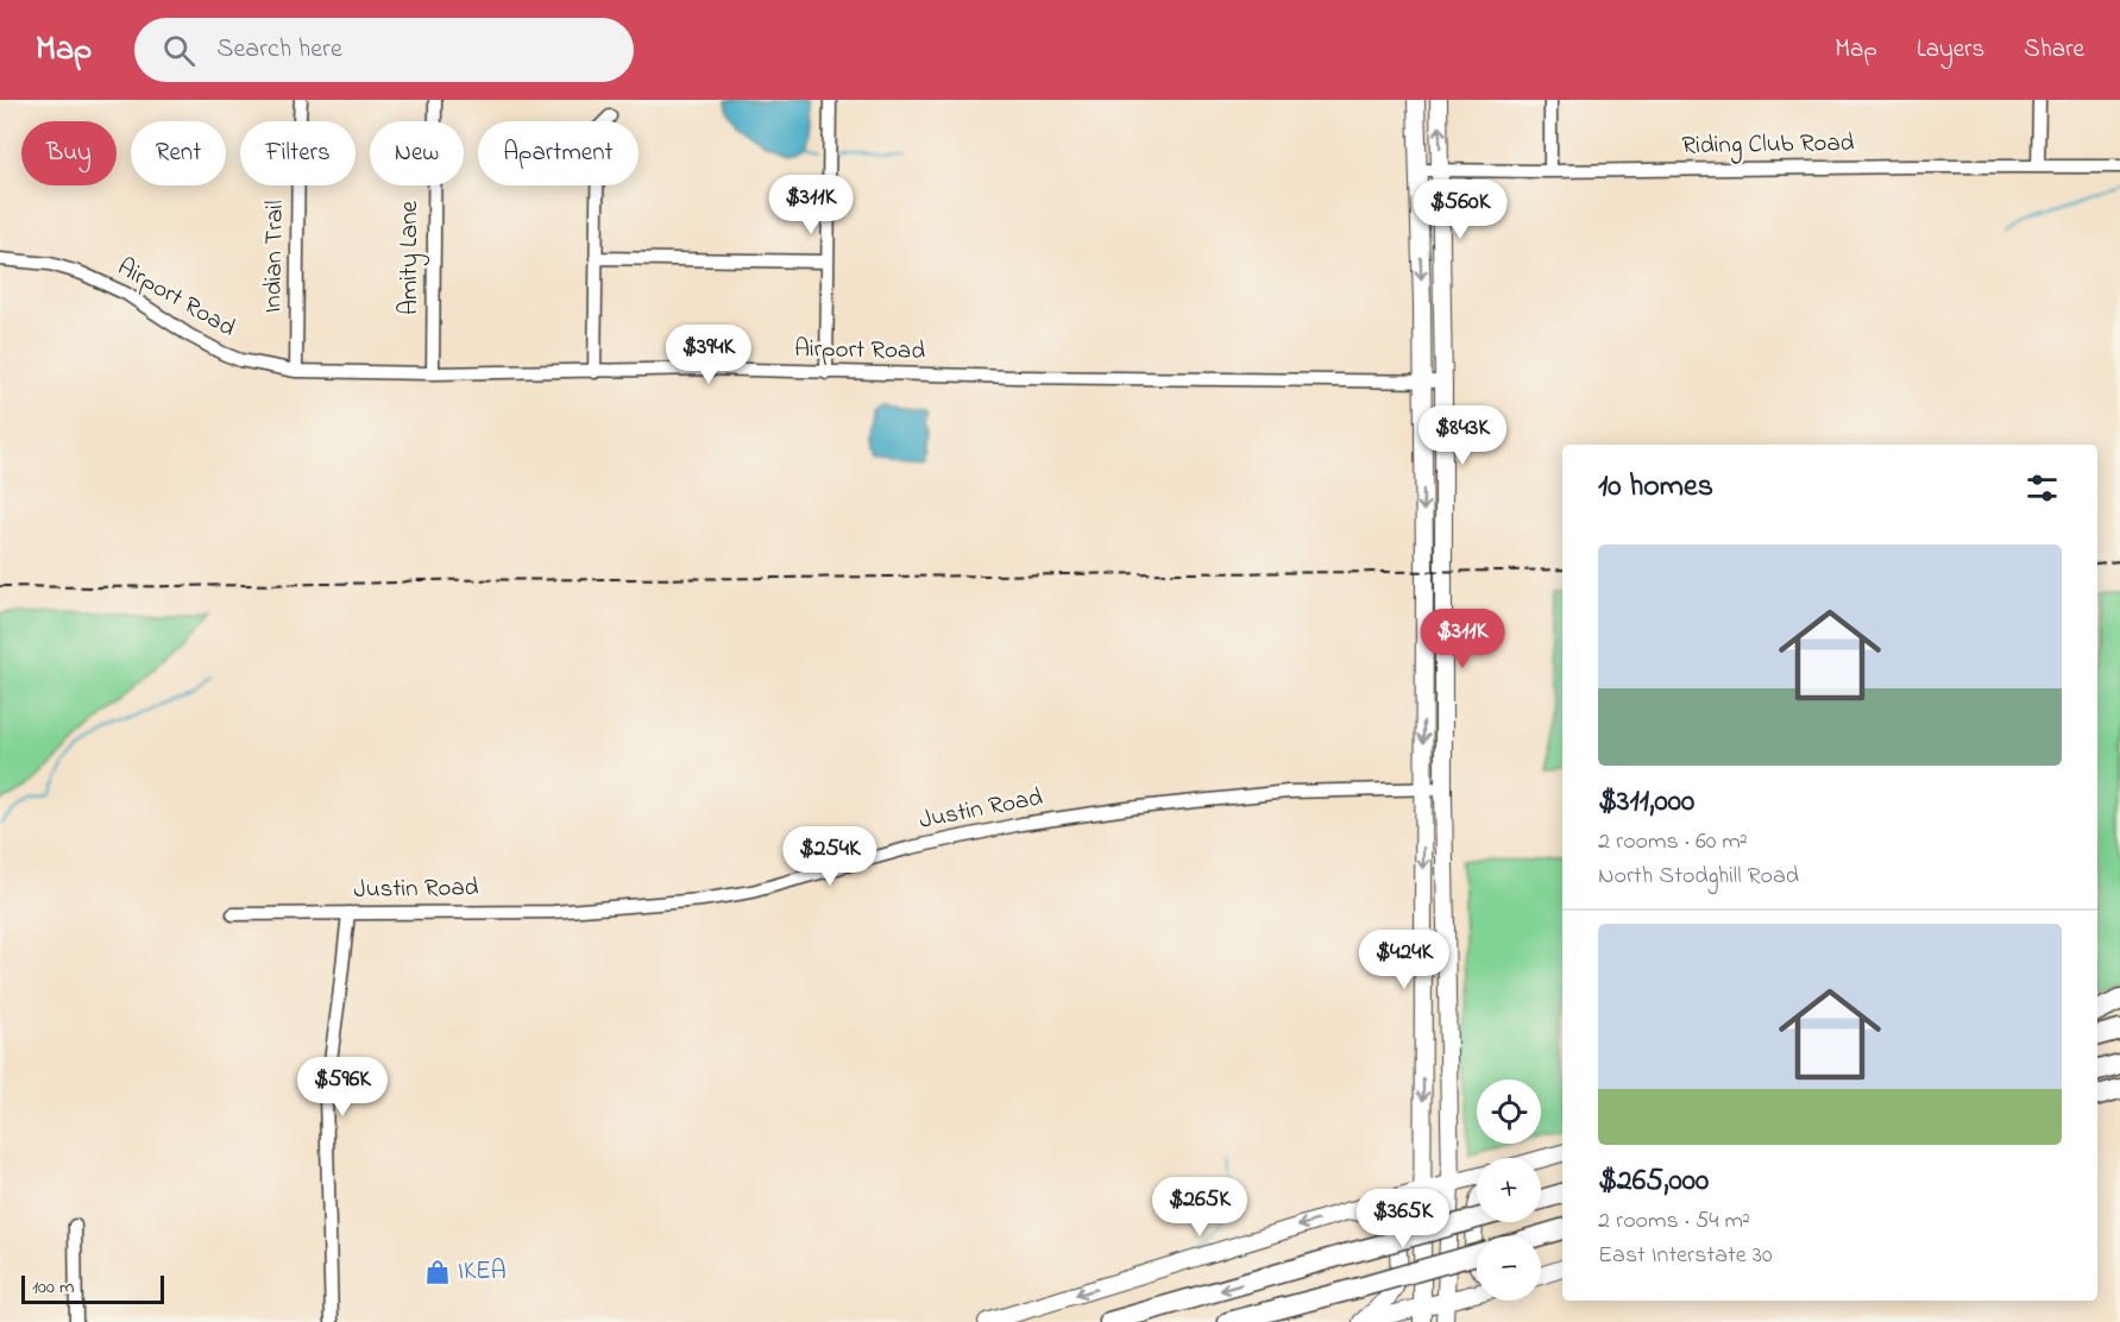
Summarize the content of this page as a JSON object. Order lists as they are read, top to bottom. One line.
{"streets":{"street":["Riding Club Road","Indian Trail","Amity Lane","Airport Road","Justin Road"]},"crossings":[["Indian Trail","Airport Road"],["Amity Lane","Airport Road"]],"places":{"shop":["IKEA"]},"scale_bar":"100 m","page":{"header":"Map","search":"Search here","nav":["Map","Layers","Share"],"chip":["Buy","Rent","Filters","New","Apartment"],"price":["$311K","$560K","$394K","$843K","$311K","$254K","$424K","$596K","$265K","$365K"],"heading":"10 homes","list":[{"name":"$311,000","note":"2 rooms · 60 m² · North Stodghill Road"},{"name":"$265,000","note":"2 rooms · 54 m² · East Interstate 30"}],"map_buttons":["+","−"],"scale":"100 m"}}
